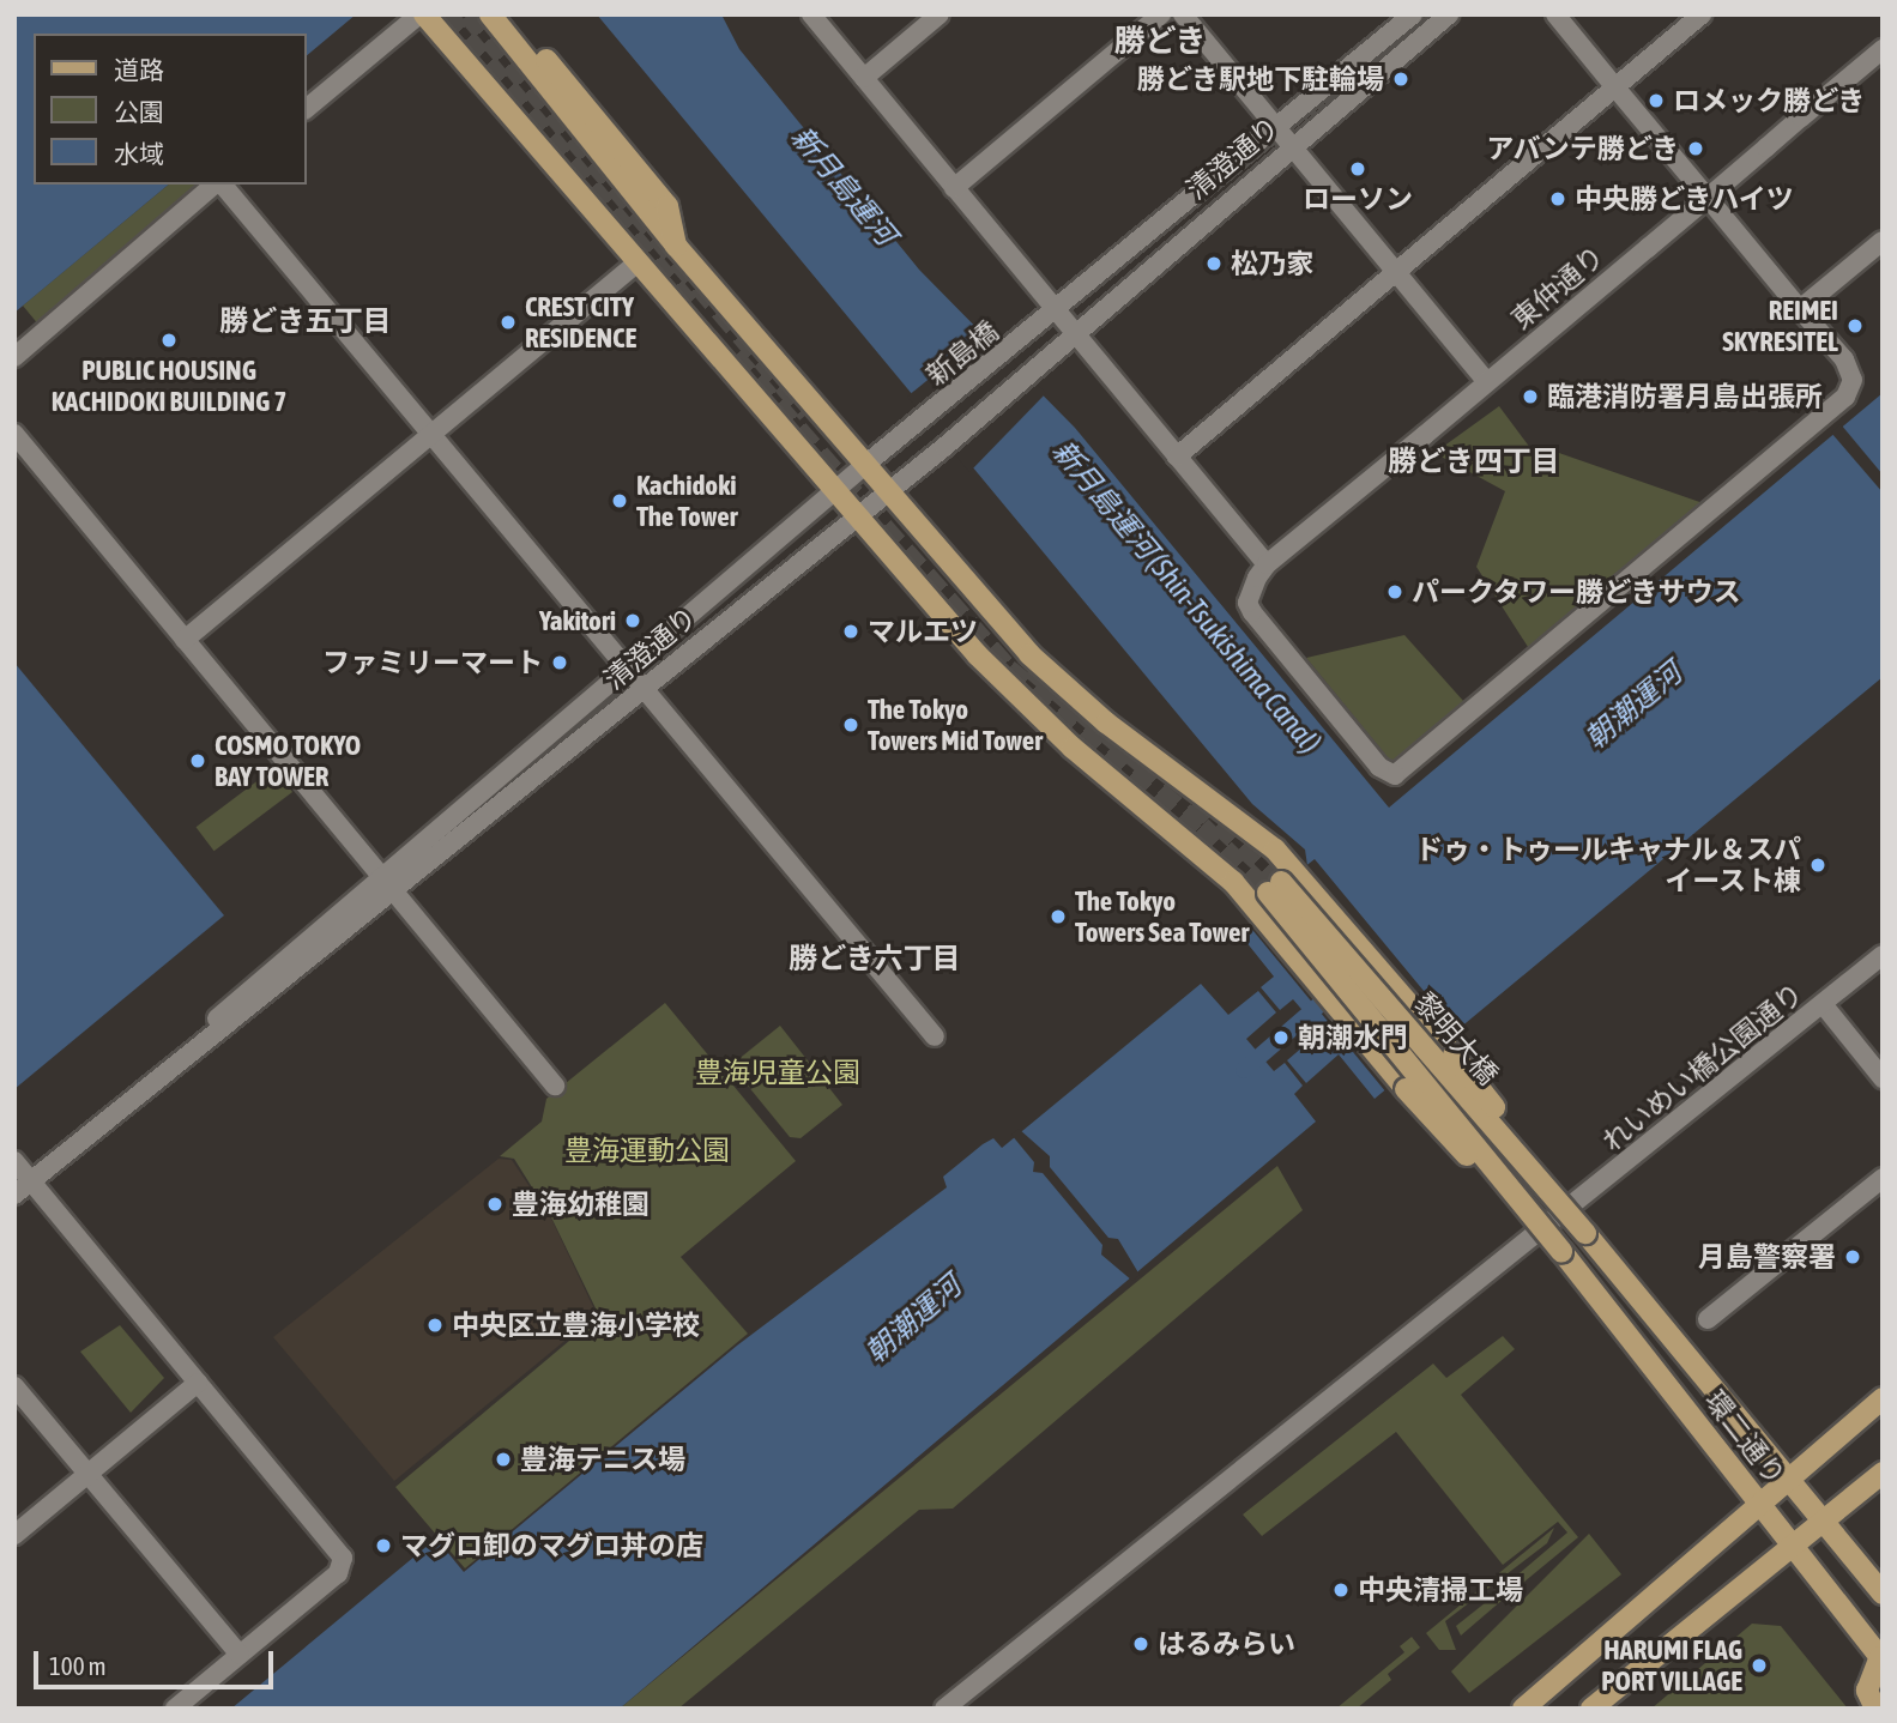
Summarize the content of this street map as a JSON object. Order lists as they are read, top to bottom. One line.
{"streets":{"main road":["黎明大橋","環二通り"],"street":["清澄通り","東仲通り","新島橋","れいめい橋公園通り"]},"crossings":[["清澄通り","新島橋"],["黎明大橋","環二通り"]],"districts":["勝どき","勝どき五丁目","勝どき四丁目","勝どき六丁目"],"water":["新月島運河","新月島運河 (Shin-Tsukishima Canal)","朝潮運河"],"parks":["豊海児童公園","豊海運動公園"],"places":["勝どき駅地下駐輪場","ロメック勝どき","アバンテ勝どき","ローソン","中央勝どきハイツ","松乃家","CREST CITY RESIDENCE","REIMEI SKYRESITEL","PUBLIC HOUSING KACHIDOKI BUILDING 7","臨港消防署月島出張所","Kachidoki The Tower","パークタワー勝どきサウス","Yakitori","マルエツ","ファミリーマート","The Tokyo Towers Mid Tower","COSMO TOKYO BAY TOWER","ドゥ・トゥールキャナル＆スパ イースト棟","The Tokyo Towers Sea Tower","朝潮水門","豊海幼稚園","月島警察署","中央区立豊海小学校","豊海テニス場","マグロ卸のマグロ丼の店","中央清掃工場","はるみらい","HARUMI FLAG PORT VILLAGE"],"legend":["道路","公園","水域"],"scale_bar":"100 m"}
